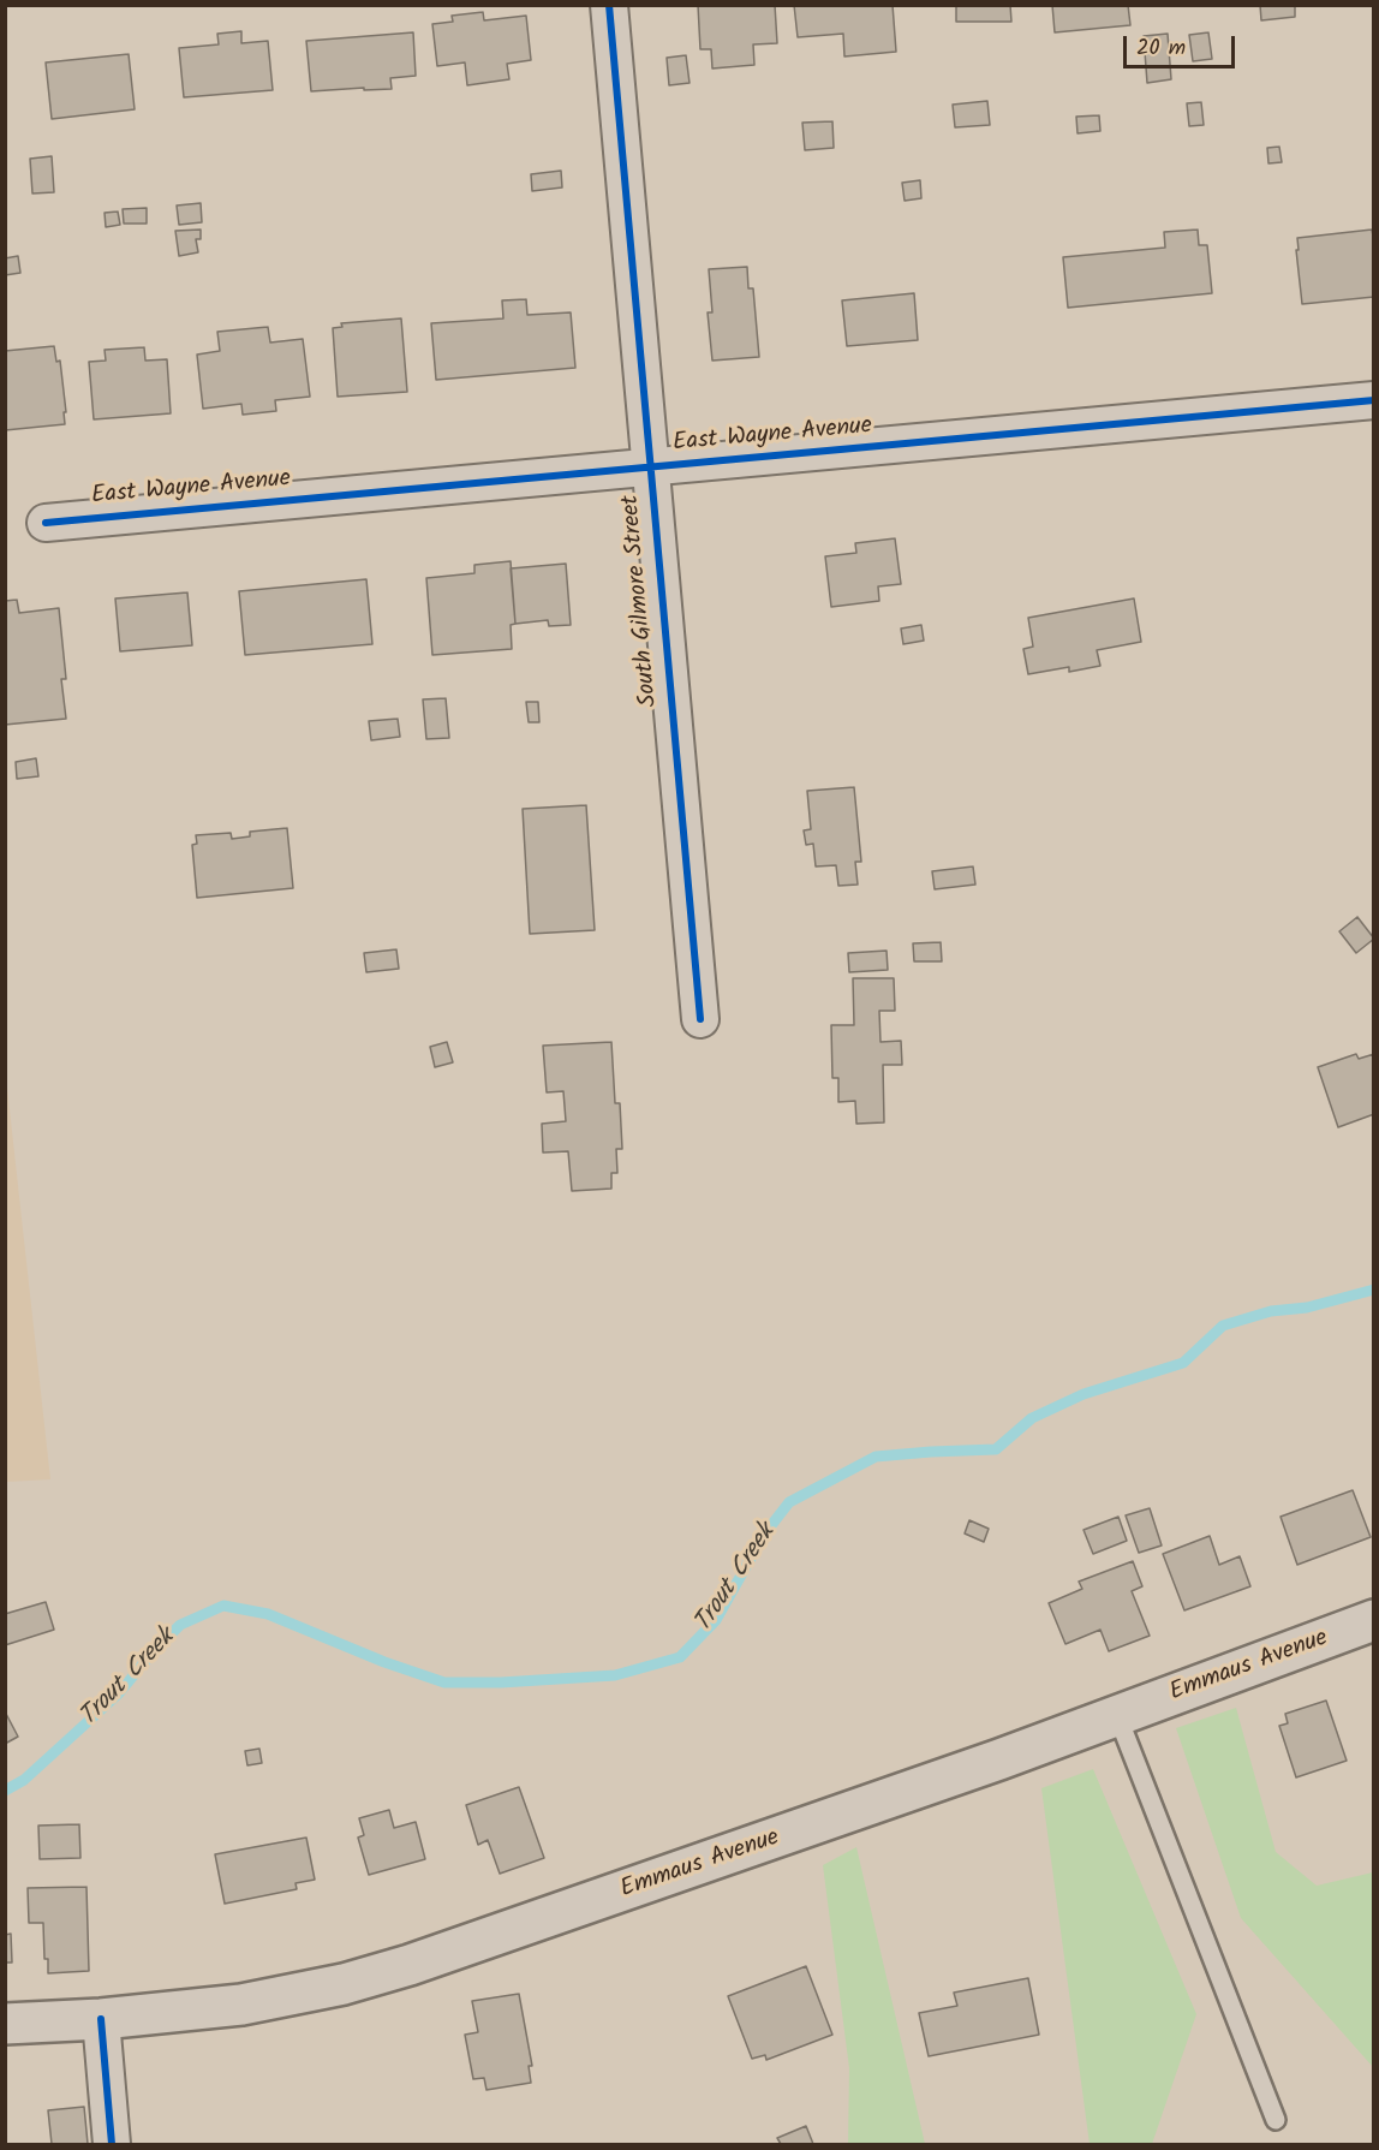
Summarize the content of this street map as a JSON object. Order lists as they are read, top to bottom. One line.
{"streets":{"main road":["Emmaus Avenue"],"street":["East Wayne Avenue","South Gilmore Street"]},"crossings":[["East Wayne Avenue","South Gilmore Street"]],"water":["Trout Creek"],"scale_bar":"20 m"}
